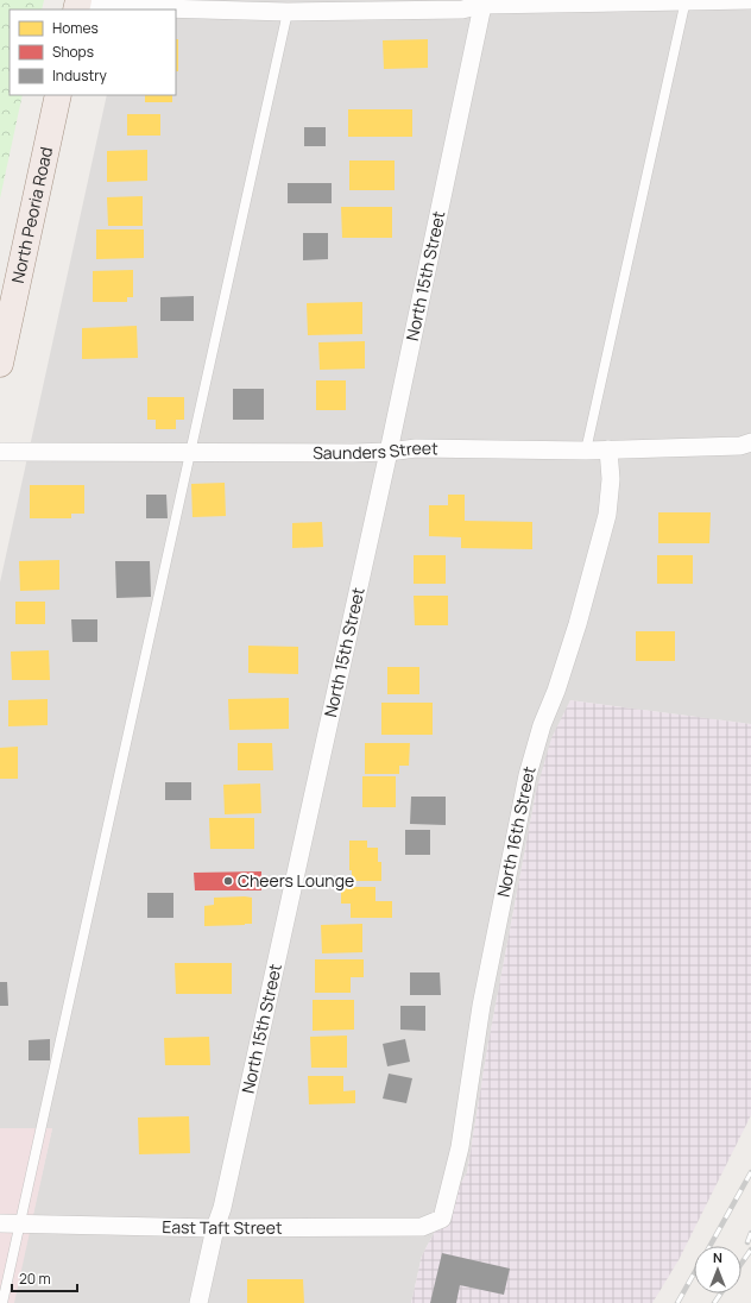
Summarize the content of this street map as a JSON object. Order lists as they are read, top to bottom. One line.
{"streets":{"main road":["North Peoria Road"],"street":["North 15th Street","Saunders Street","North 16th Street","East Taft Street"]},"crossings":[["North 15th Street","Saunders Street"],["North 15th Street","East Taft Street"],["Saunders Street","North 16th Street"],["North 16th Street","East Taft Street"]],"places":["Cheers Lounge"],"legend":["Homes","Shops","Industry"],"scale_bar":"20 m","north":"top"}
